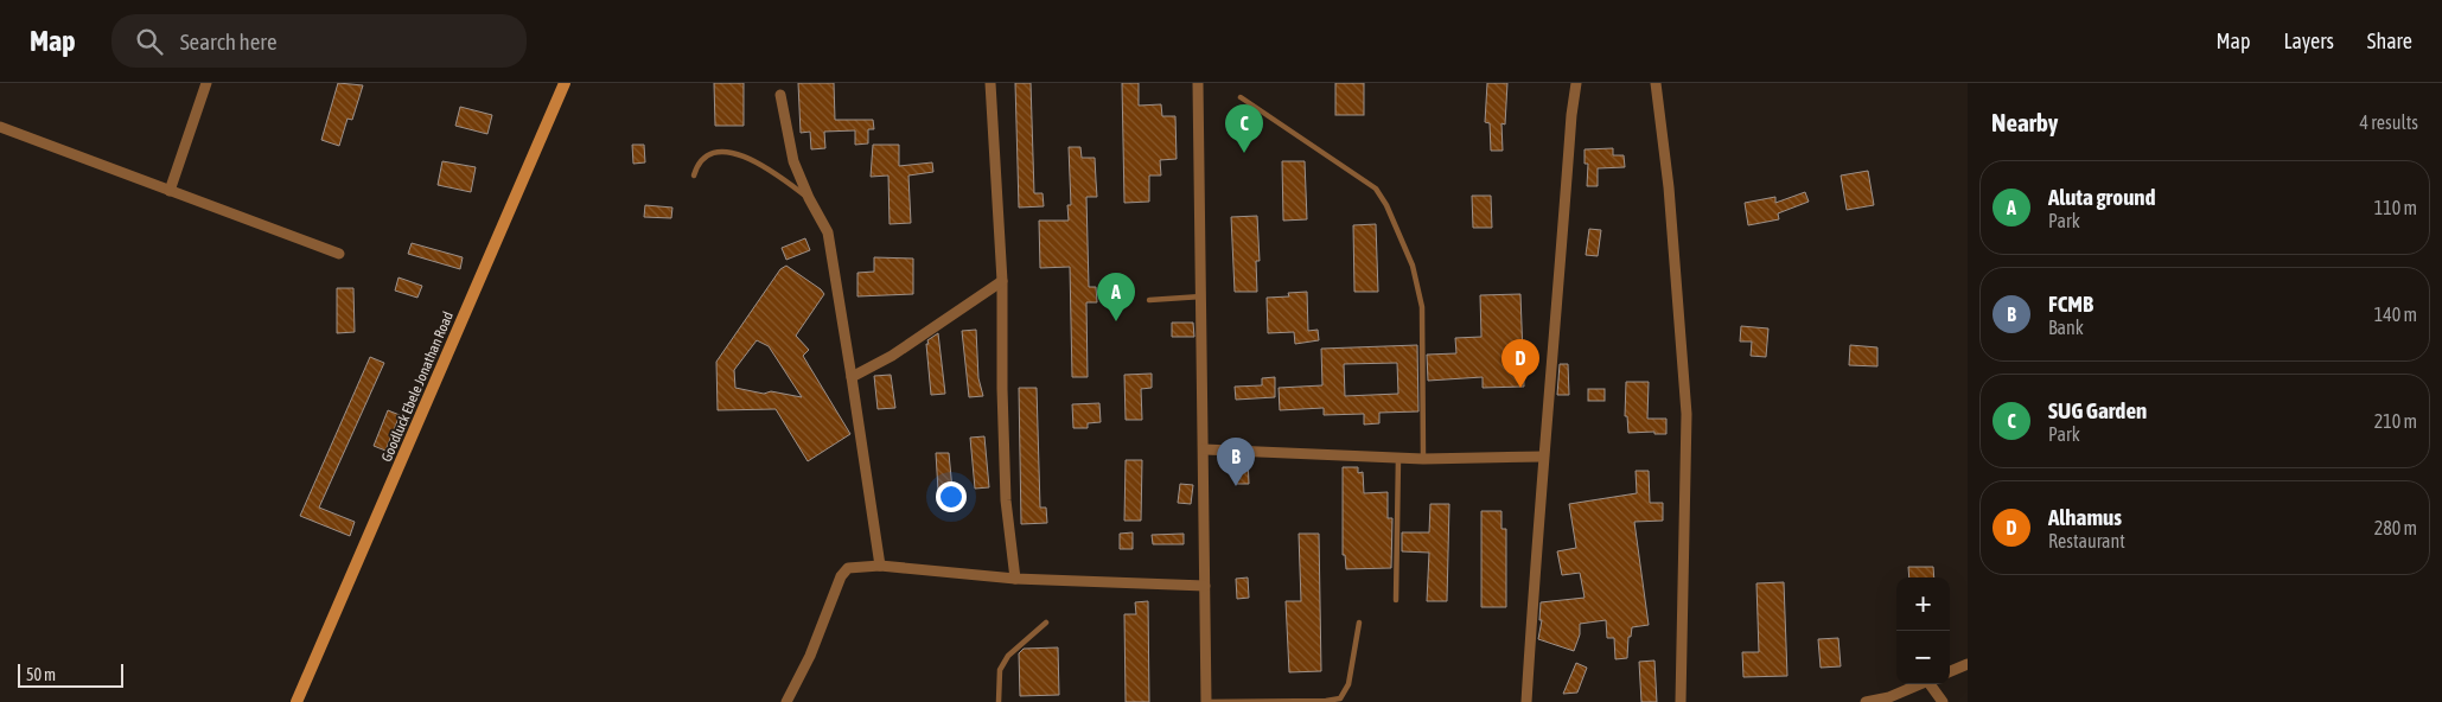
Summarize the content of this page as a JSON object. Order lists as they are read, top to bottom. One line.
{"streets":{"main road":["Goodluck Ebele Jonathan Road"]},"scale_bar":"50 m","page":{"header":"Map","search":"Search here","nav":["Map","Layers","Share"],"heading":["Nearby","4 results"],"pins":["C","A","D","B"],"list":[{"mark":"A","name":"Aluta ground","note":"Park","value":"110 m"},{"mark":"B","name":"FCMB","note":"Bank","value":"140 m"},{"mark":"C","name":"SUG Garden","note":"Park","value":"210 m"},{"mark":"D","name":"Alhamus","note":"Restaurant","value":"280 m"}],"map_buttons":["+","−"],"scale":"50 m"}}
